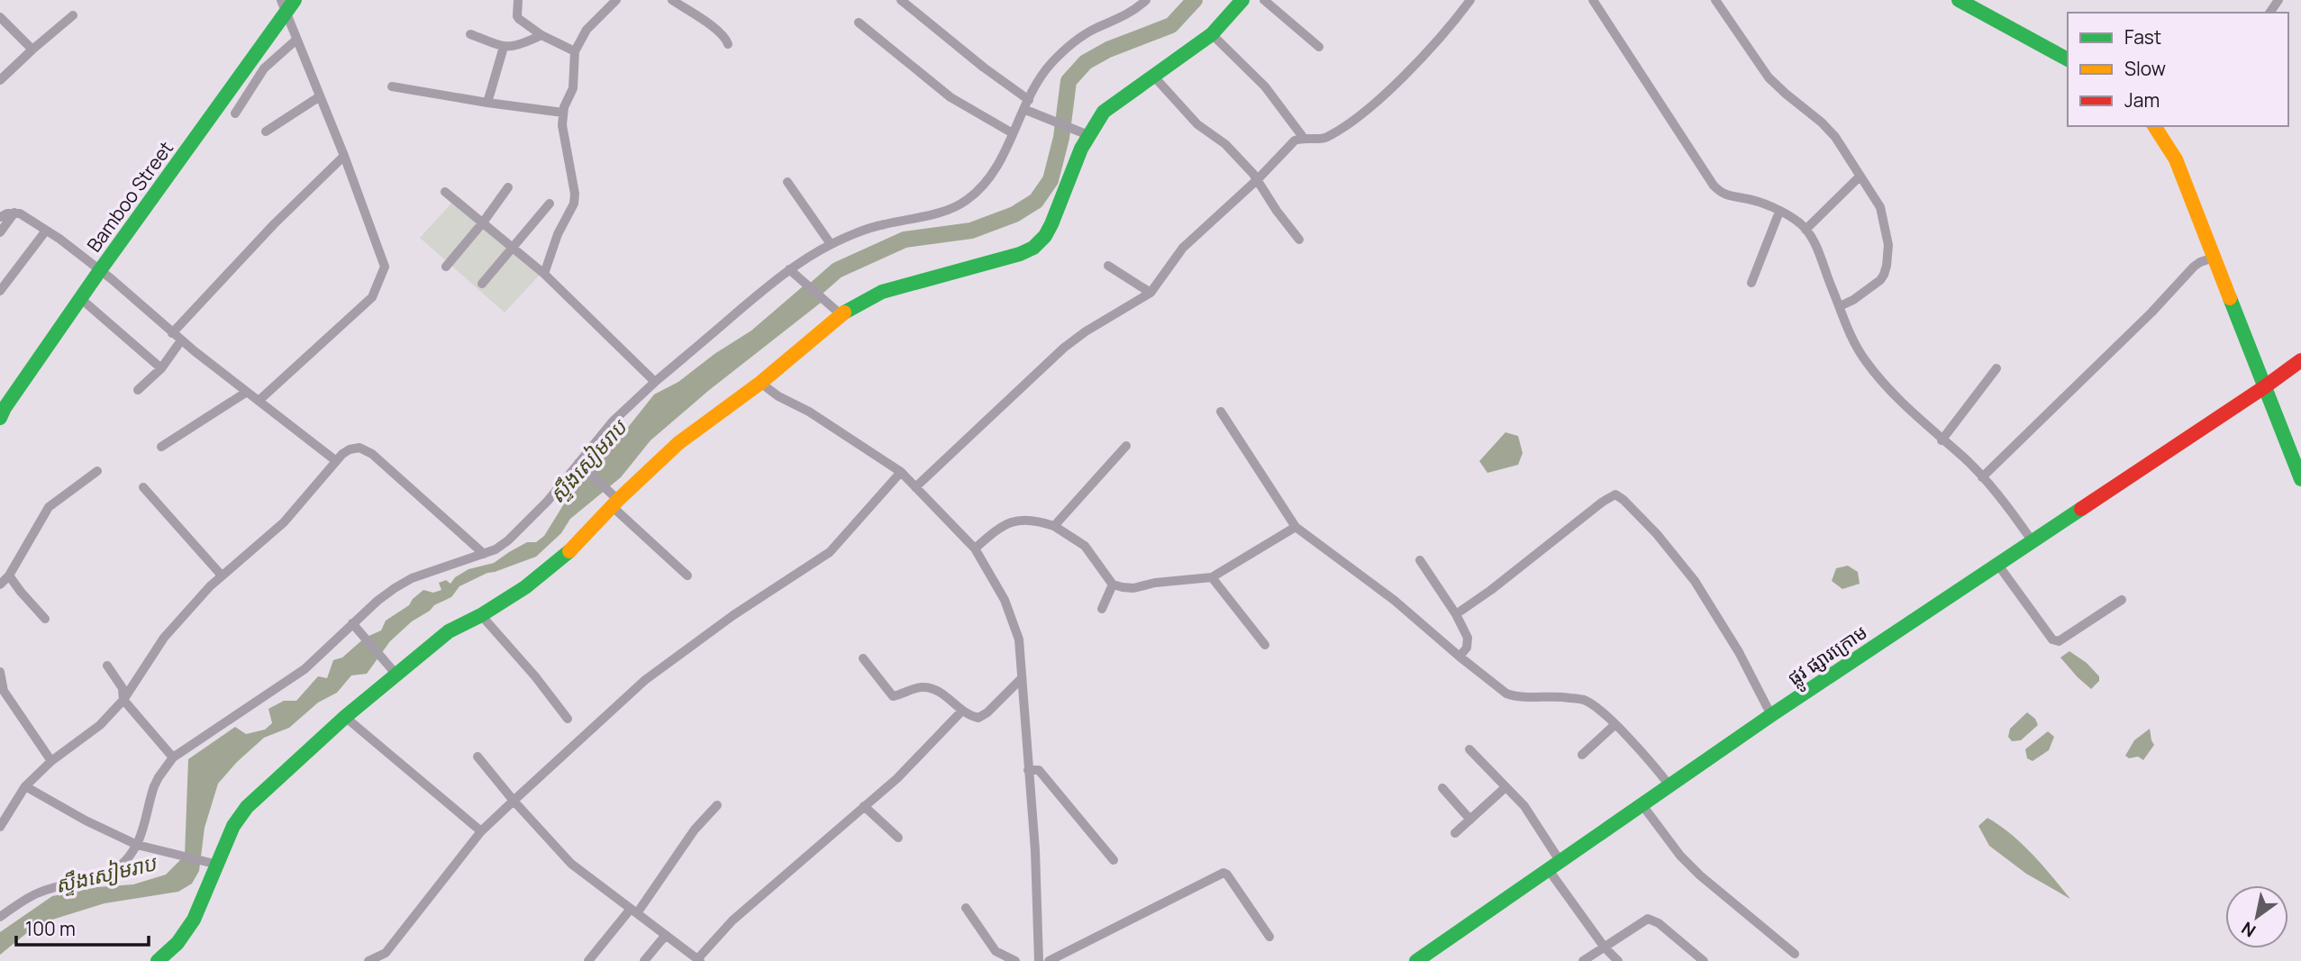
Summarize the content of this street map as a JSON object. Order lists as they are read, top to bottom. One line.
{"streets":{"main road":["Bamboo Street","ផ្លូវ ផ្សារក្រោម"]},"water":["ស្ទឹងសៀមរាប"],"legend":["Fast","Slow","Jam"],"scale_bar":"100 m","north":"bottom left"}
